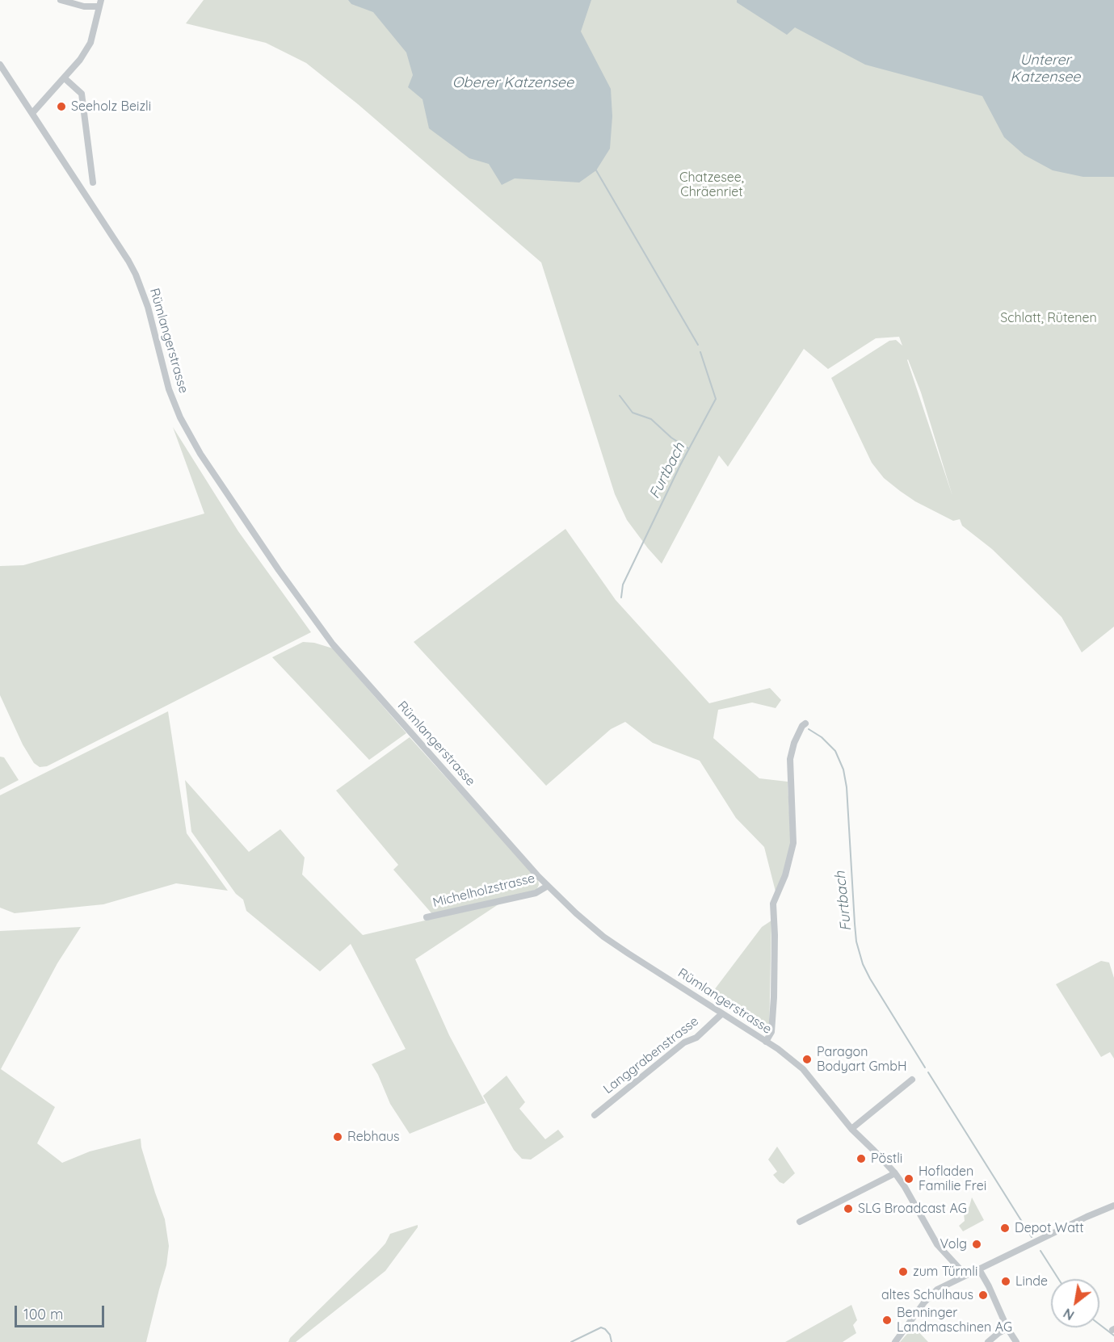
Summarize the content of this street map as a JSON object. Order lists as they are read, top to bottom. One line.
{"streets":{"street":["Rümlangerstrasse","Michelholzstrasse","Langgrabenstrasse"]},"crossings":[["Rümlangerstrasse","Michelholzstrasse"],["Rümlangerstrasse","Langgrabenstrasse"]],"water":["Unterer Katzensee","Oberer Katzensee","Furtbach"],"parks":["Chatzesee, Chräenriet","Schlatt, Rütenen"],"places":["Seeholz Beizli","Paragon Bodyart GmbH","Rebhaus","Pöstli","Hofladen Familie Frei","SLG Broadcast AG","Depot Watt","Volg","zum Türmli","Linde","altes Schulhaus","Benninger Landmaschinen AG"],"scale_bar":"100 m","north":"bottom left"}
